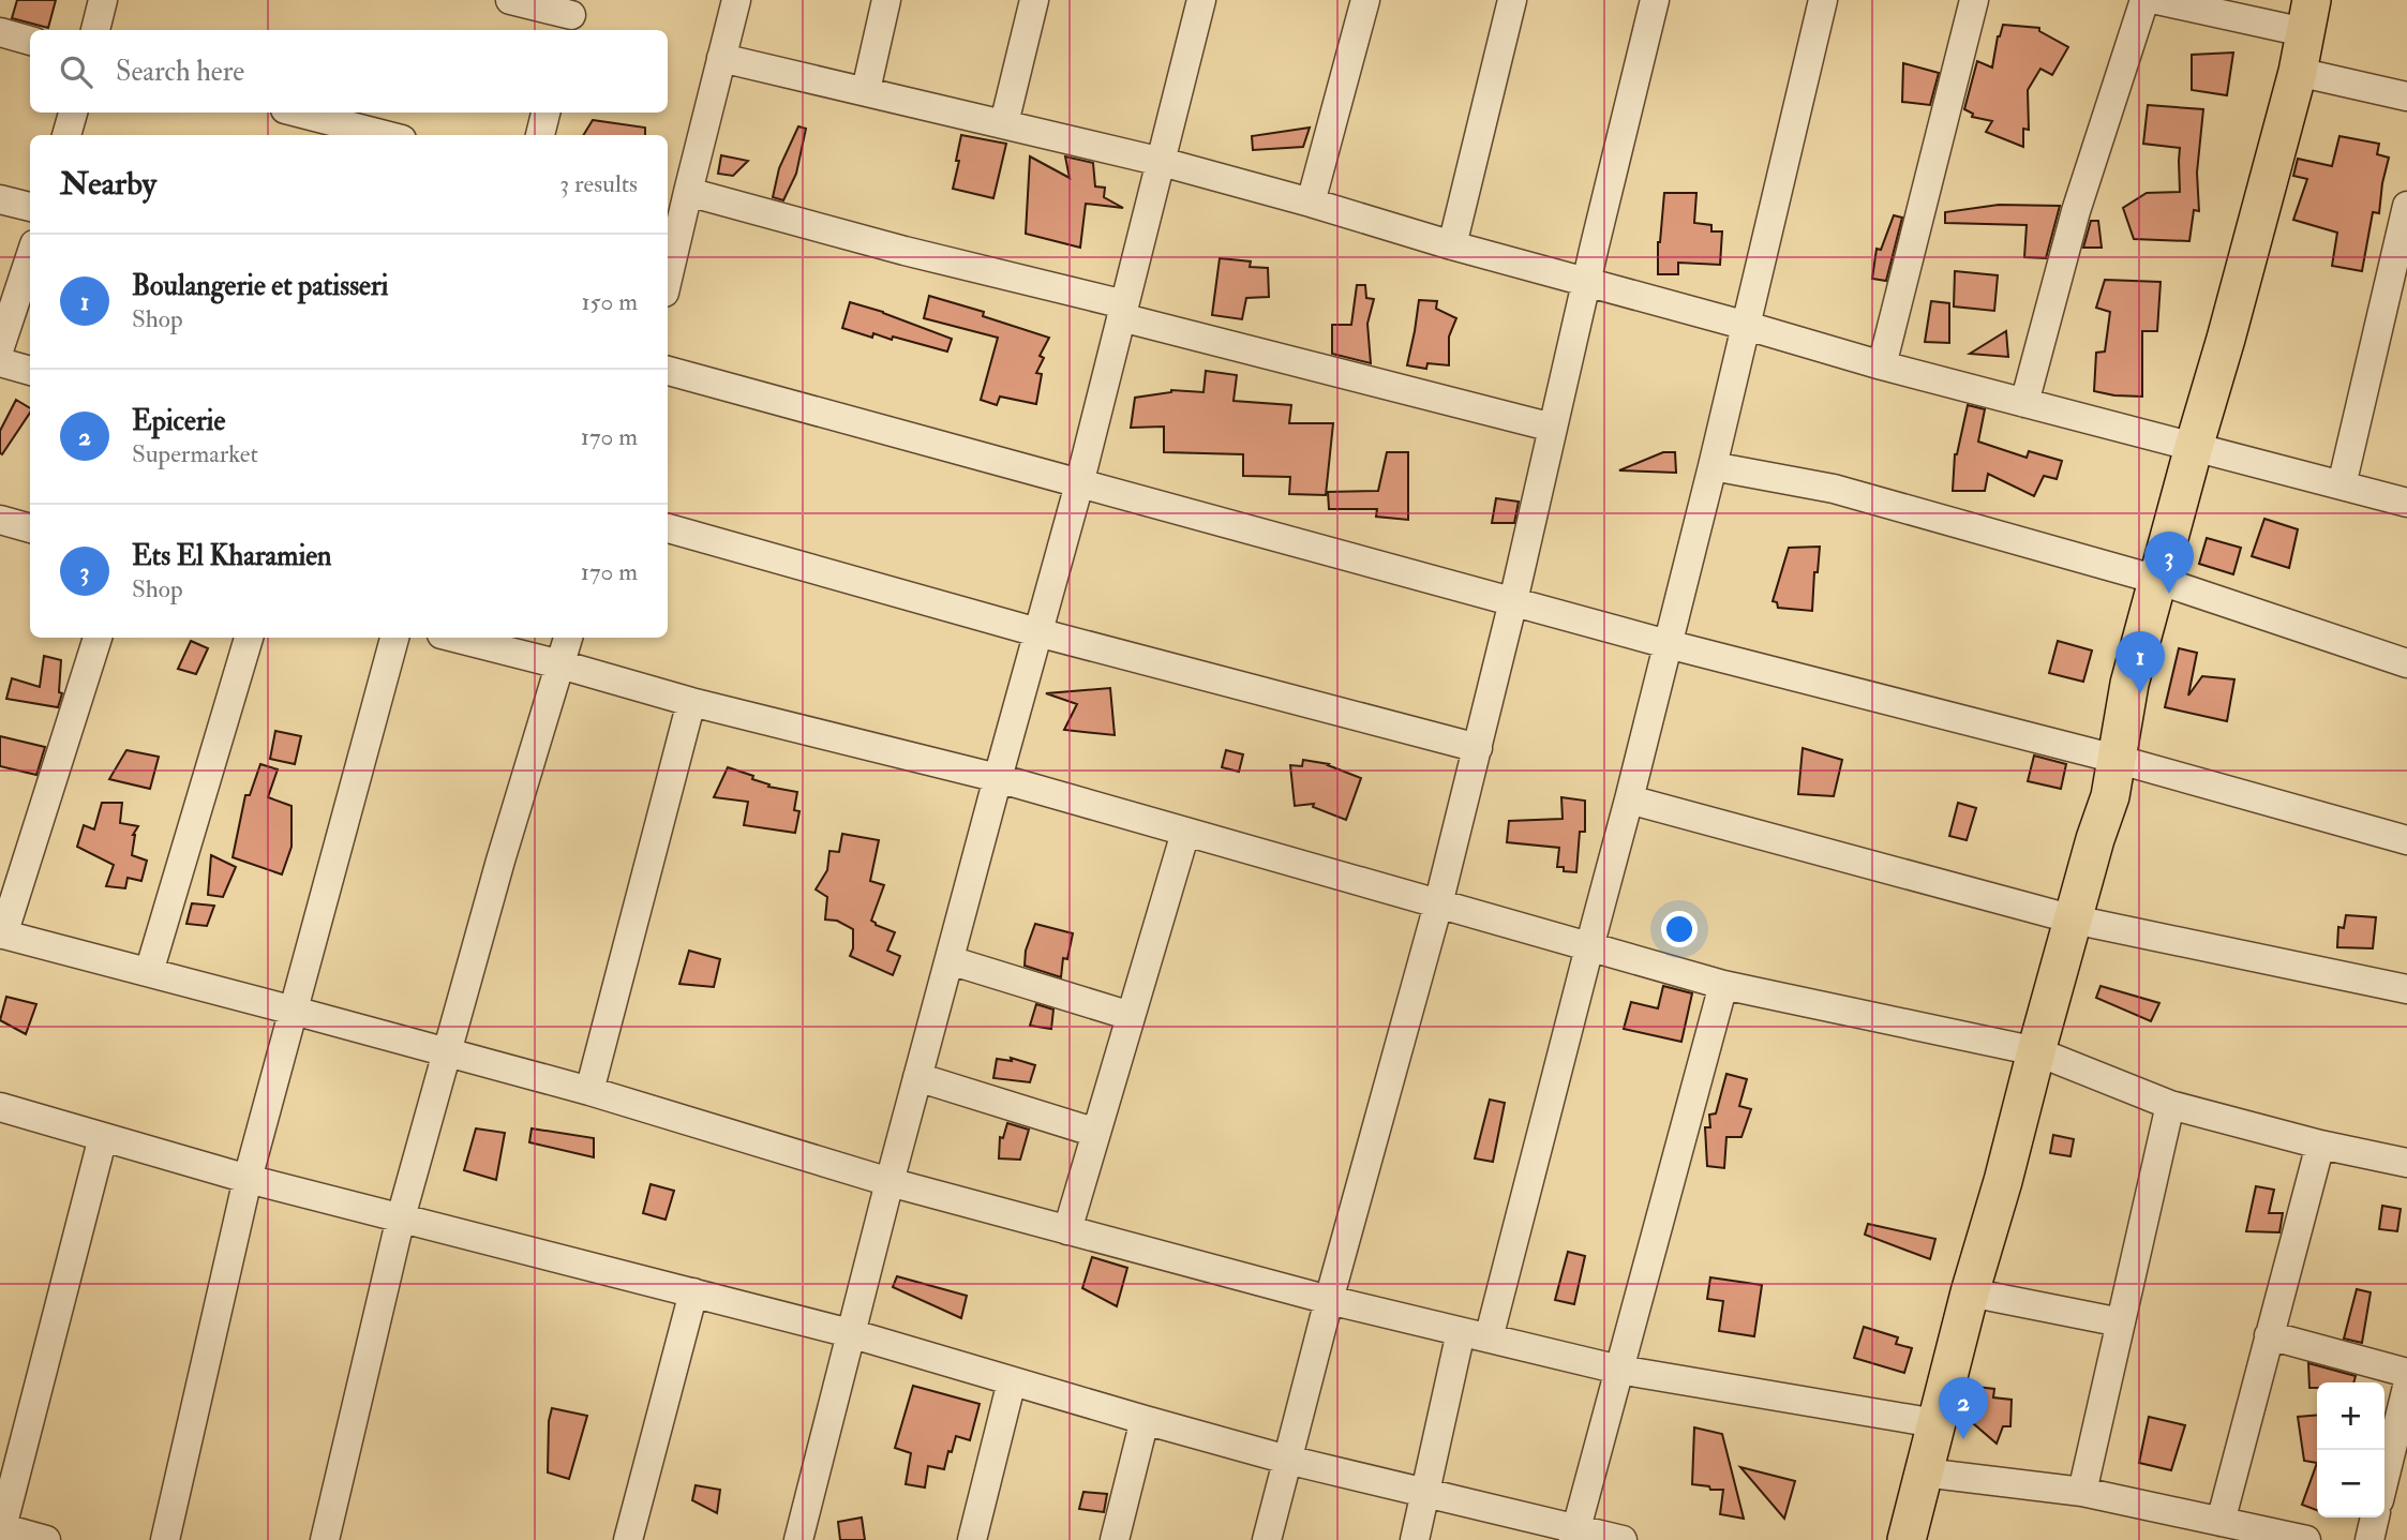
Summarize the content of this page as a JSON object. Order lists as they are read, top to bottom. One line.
{"page":{"search":"Search here","heading":["Nearby","3 results"],"list":[{"mark":"1","name":"Boulangerie et patisseri","note":"Shop","value":"150 m"},{"mark":"2","name":"Epicerie","note":"Supermarket","value":"170 m"},{"mark":"3","name":"Ets El Kharamien","note":"Shop","value":"170 m"}],"pins":["3","1","2"],"map_buttons":["+","−"]}}
